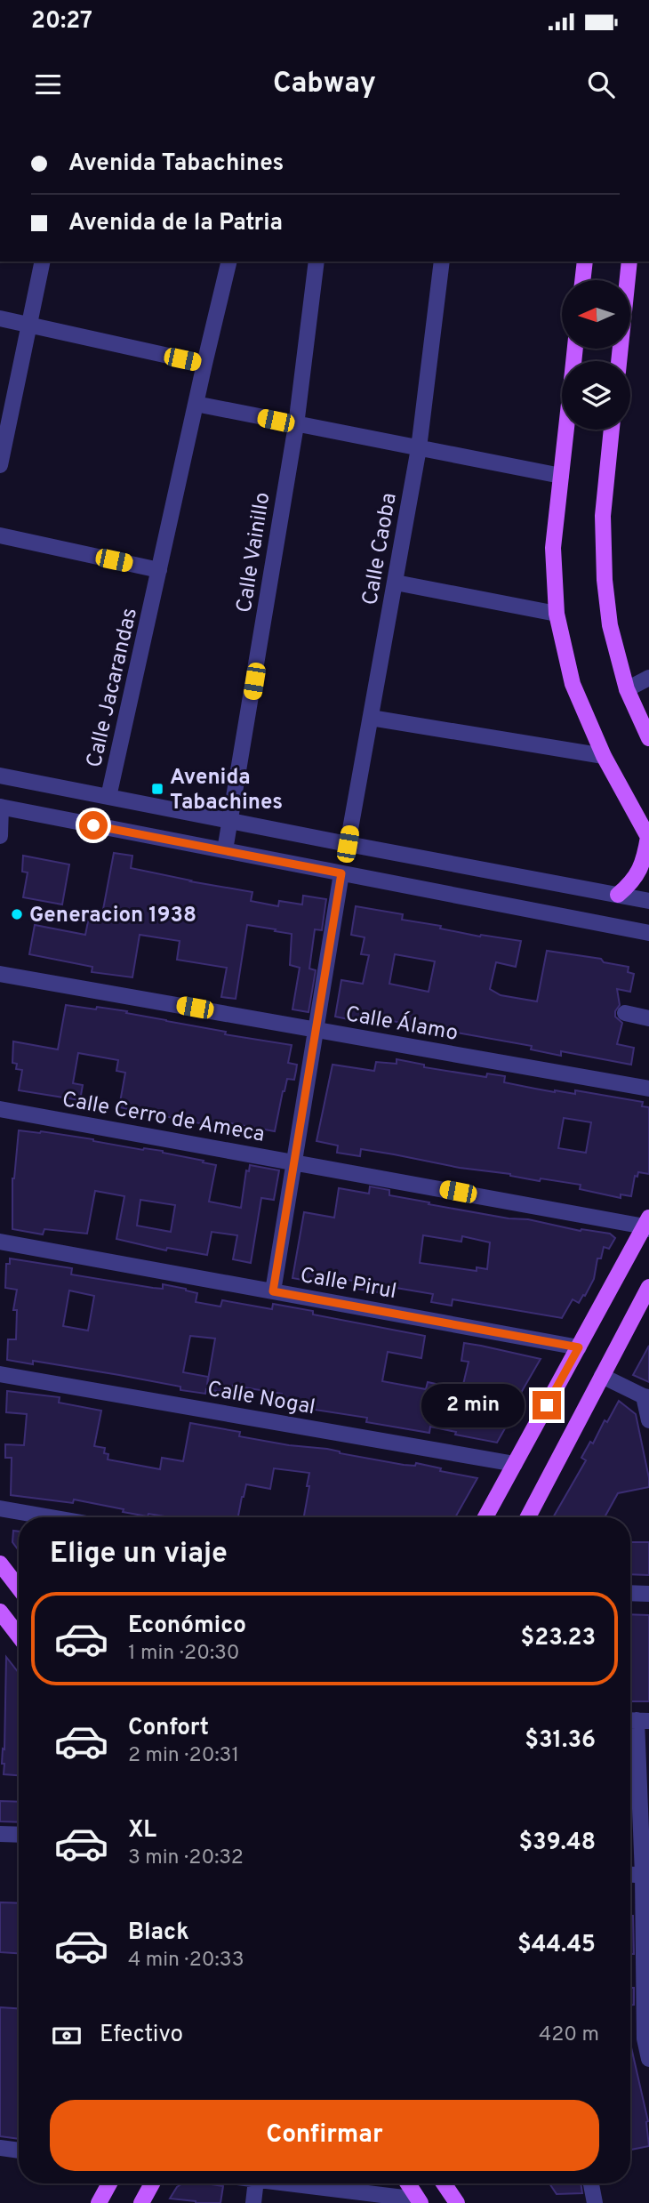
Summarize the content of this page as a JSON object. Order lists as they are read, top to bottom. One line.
{"streets":{"street":["Calle Caoba","Calle Vainillo","Calle Jacarandas","Calle Álamo","Calle Cerro de Ameca","Calle Pirul","Calle Nogal"]},"places":{"transit":["Avenida Tabachines"],"other":["Generacion 1938"]},"north":"left","page":{"status":"20:27","header":"Cabway","banner":["Avenida Tabachines","Avenida de la Patria"],"bubble":"2 min","heading":"Elige un viaje","list":[{"name":"Económico","note":"1 min · 20:30","value":"$23.23"},{"name":"Confort","note":"2 min · 20:31","value":"$31.36"},{"name":"XL","note":"3 min · 20:32","value":"$39.48"},{"name":"Black","note":"4 min · 20:33","value":"$44.45"}],"pay":["Efectivo","420 m"],"buttons":"Confirmar"}}
